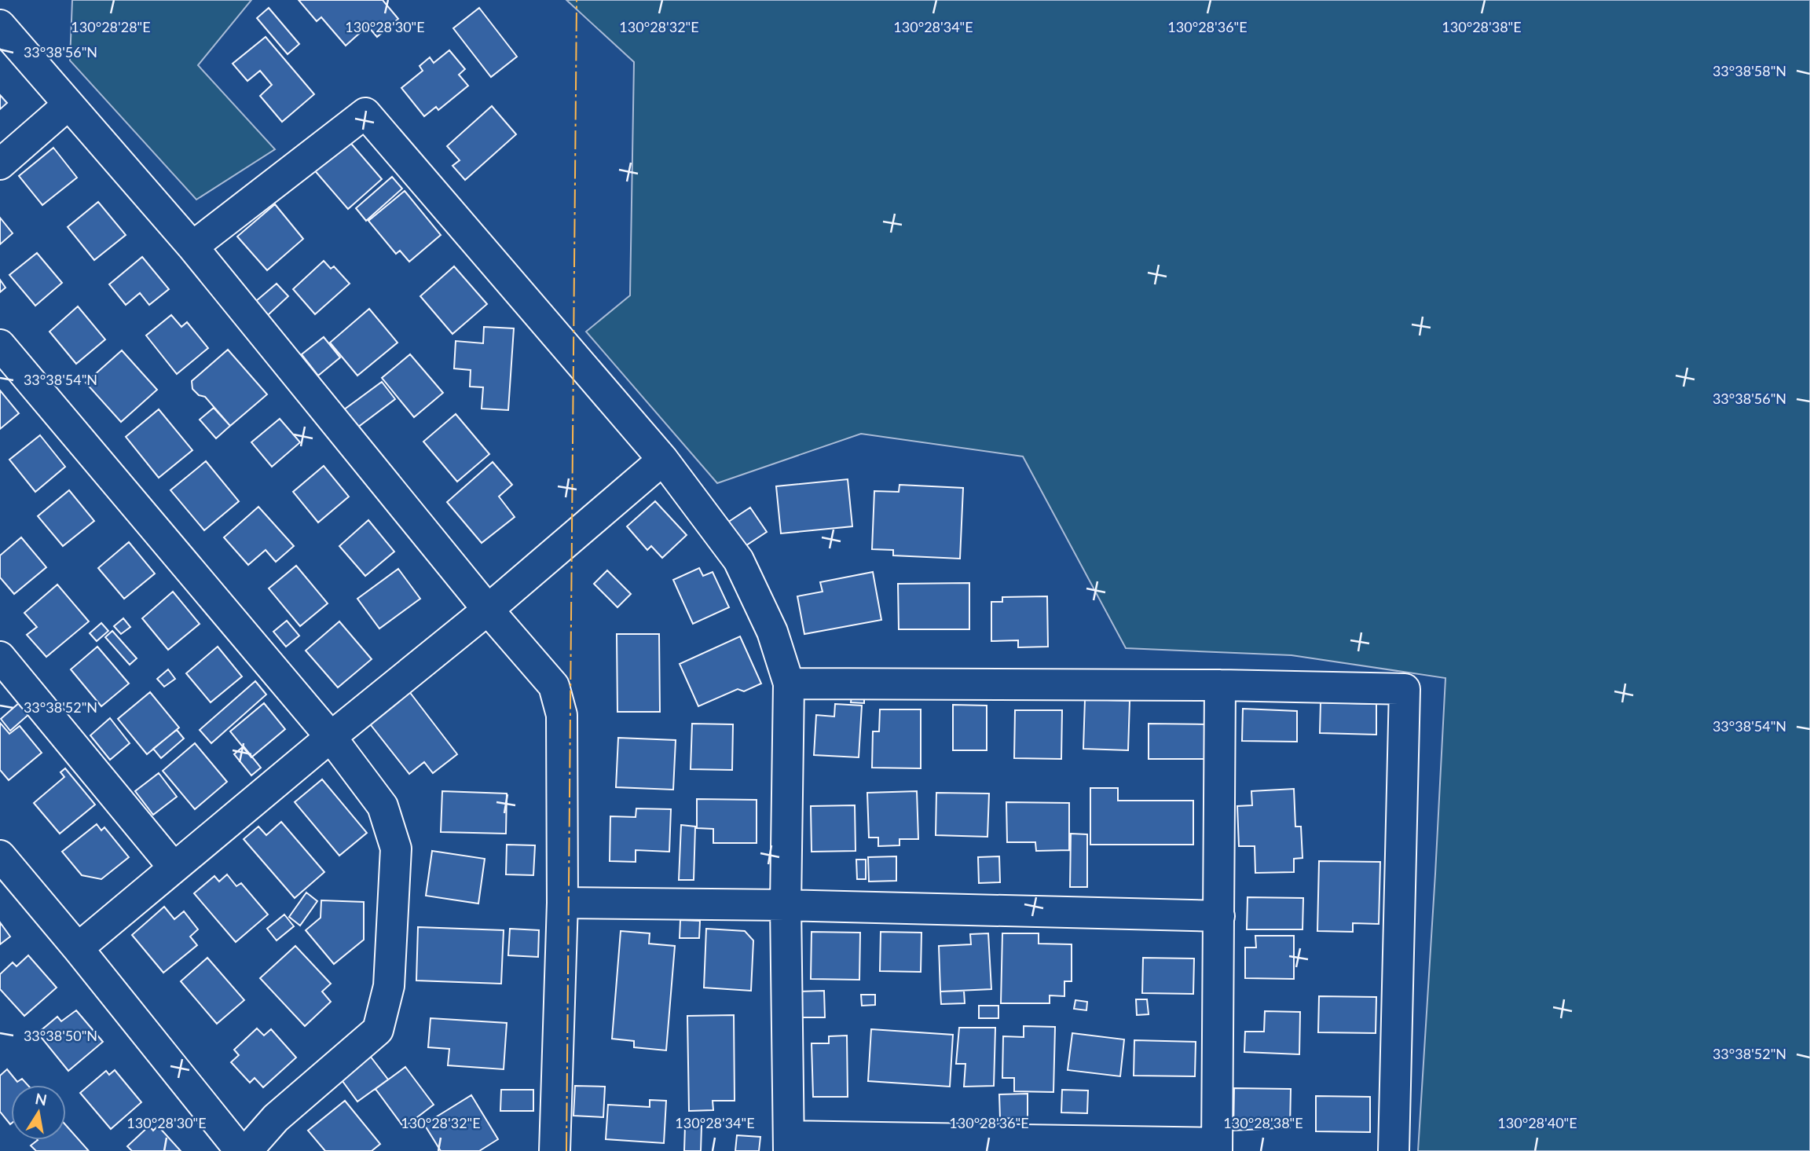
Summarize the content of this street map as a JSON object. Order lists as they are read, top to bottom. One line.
{"north":"top","coordinates":["130°28'28\"E","130°28'30\"E","130°28'32\"E","130°28'34\"E","130°28'36\"E","130°28'38\"E","33°38'56\"N","33°38'58\"N","33°38'54\"N","33°38'52\"N","33°38'50\"N","130°28'40\"E"]}
